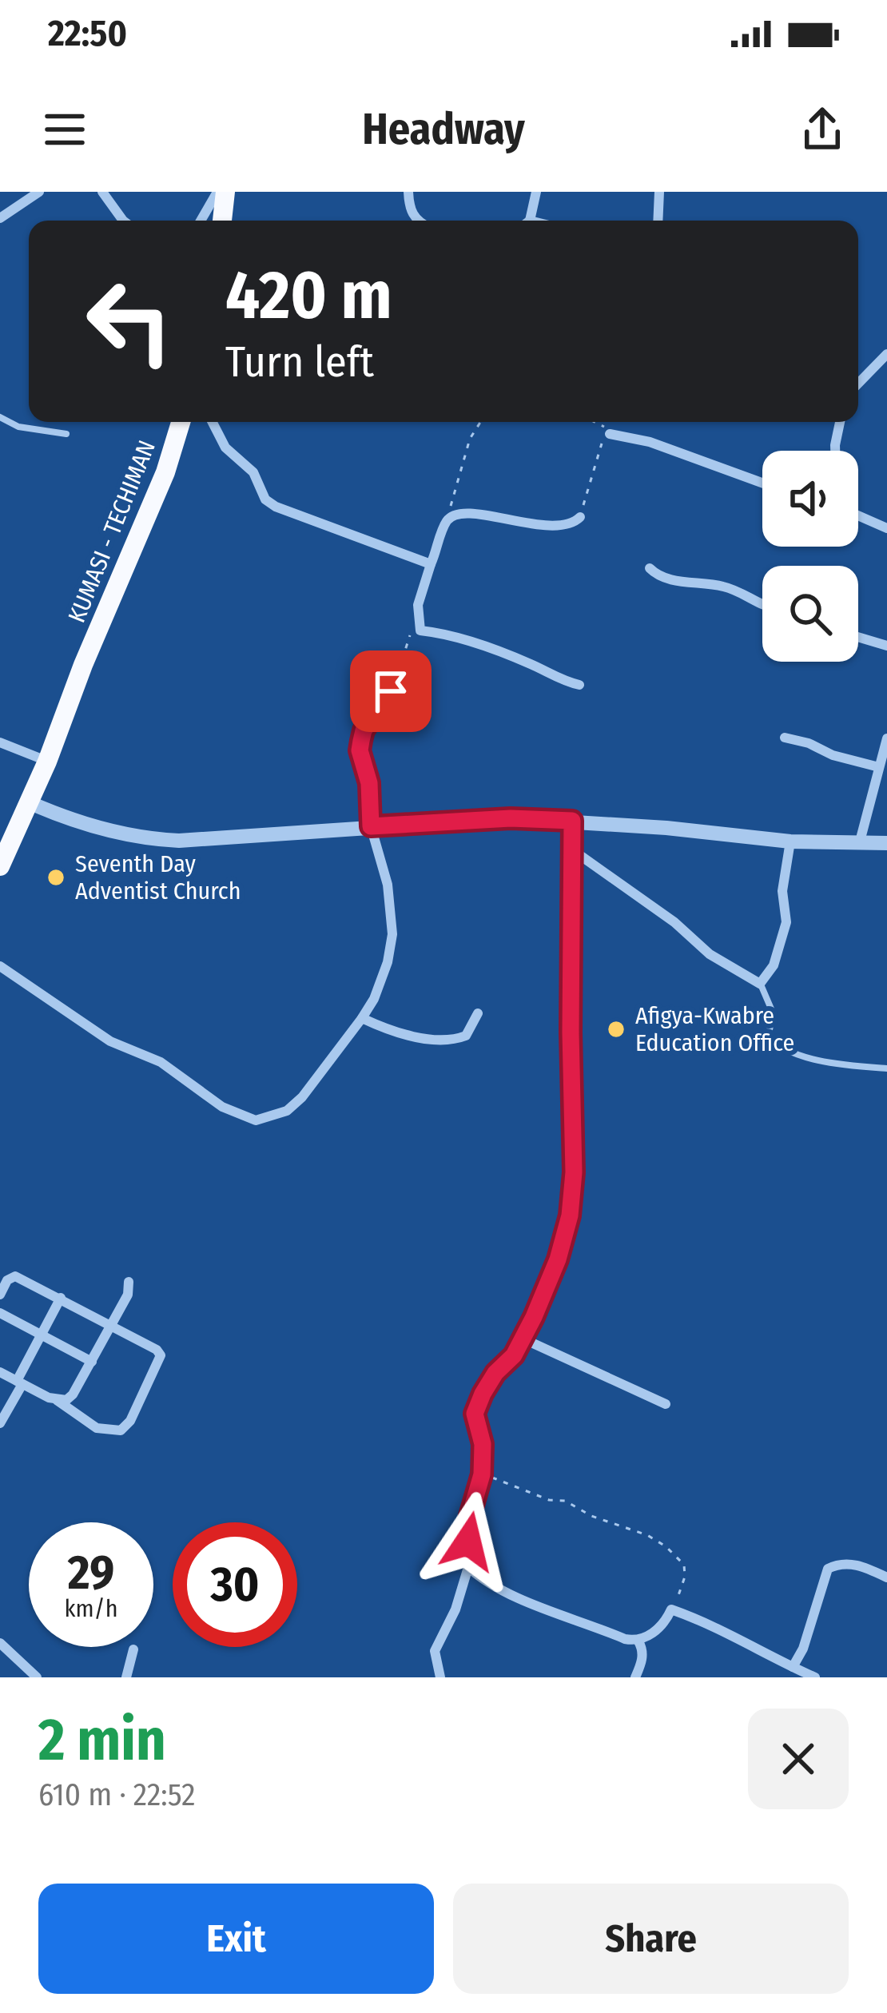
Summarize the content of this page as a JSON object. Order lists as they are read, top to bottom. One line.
{"streets":{"highway":["KUMASI - TECHIMAN"]},"places":["Seventh Day Adventist Church","Afigya-Kwabre Education Office"],"page":{"status":"22:50","header":"Headway","turn":["420 m","Turn left"],"speed":"29 km/h","limit":"30","heading":["2 min","610 m · 22:52"],"buttons":["Exit","Share"]}}
